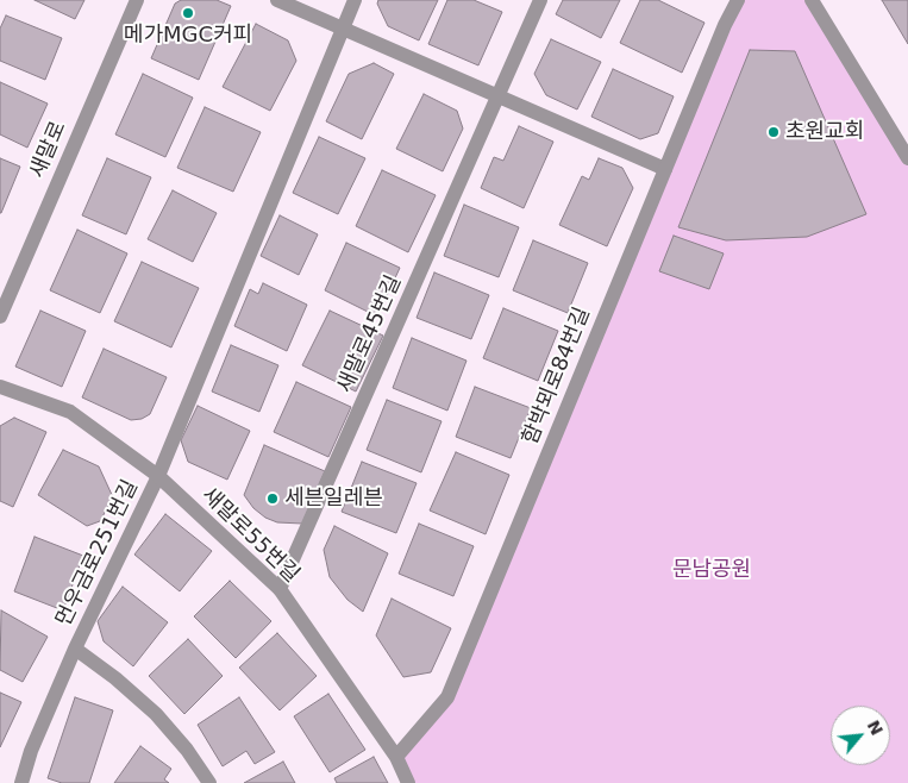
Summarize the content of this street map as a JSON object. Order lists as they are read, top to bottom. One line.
{"streets":{"street":["새말로","새말로45번길","함박뫼로84번길","새말로55번길","먼우금로251번길"]},"crossings":[["새말로45번길","새말로55번길"],["함박뫼로84번길","새말로55번길"],["새말로55번길","먼우금로251번길"]],"parks":["문남공원"],"places":["메가MGC커피","초원교회","세븐일레븐"],"north":"top right"}
